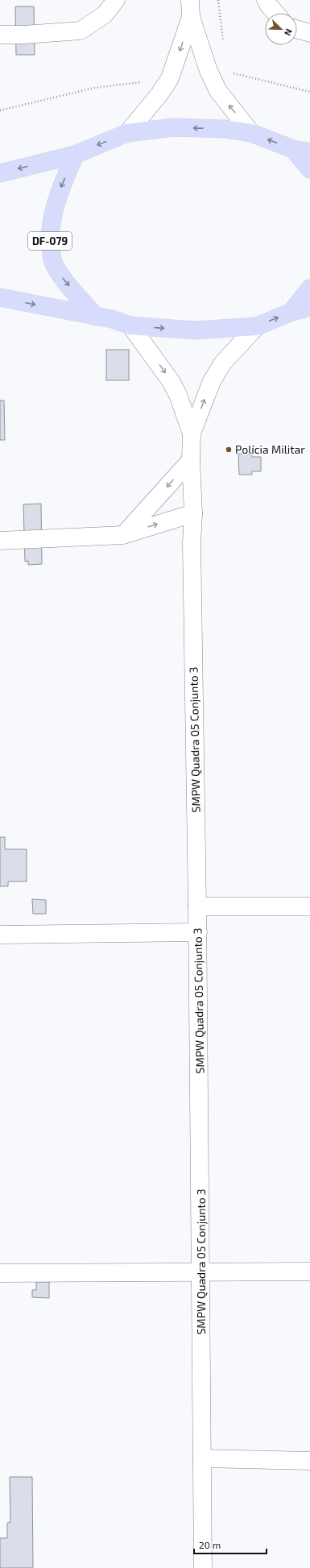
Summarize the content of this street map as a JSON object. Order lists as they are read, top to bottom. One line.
{"streets":{"main road":["DF-079"],"street":["SMPW Quadra 05 Conjunto 3"]},"places":["Polícia Militar"],"scale_bar":"20 m","north":"bottom right"}
